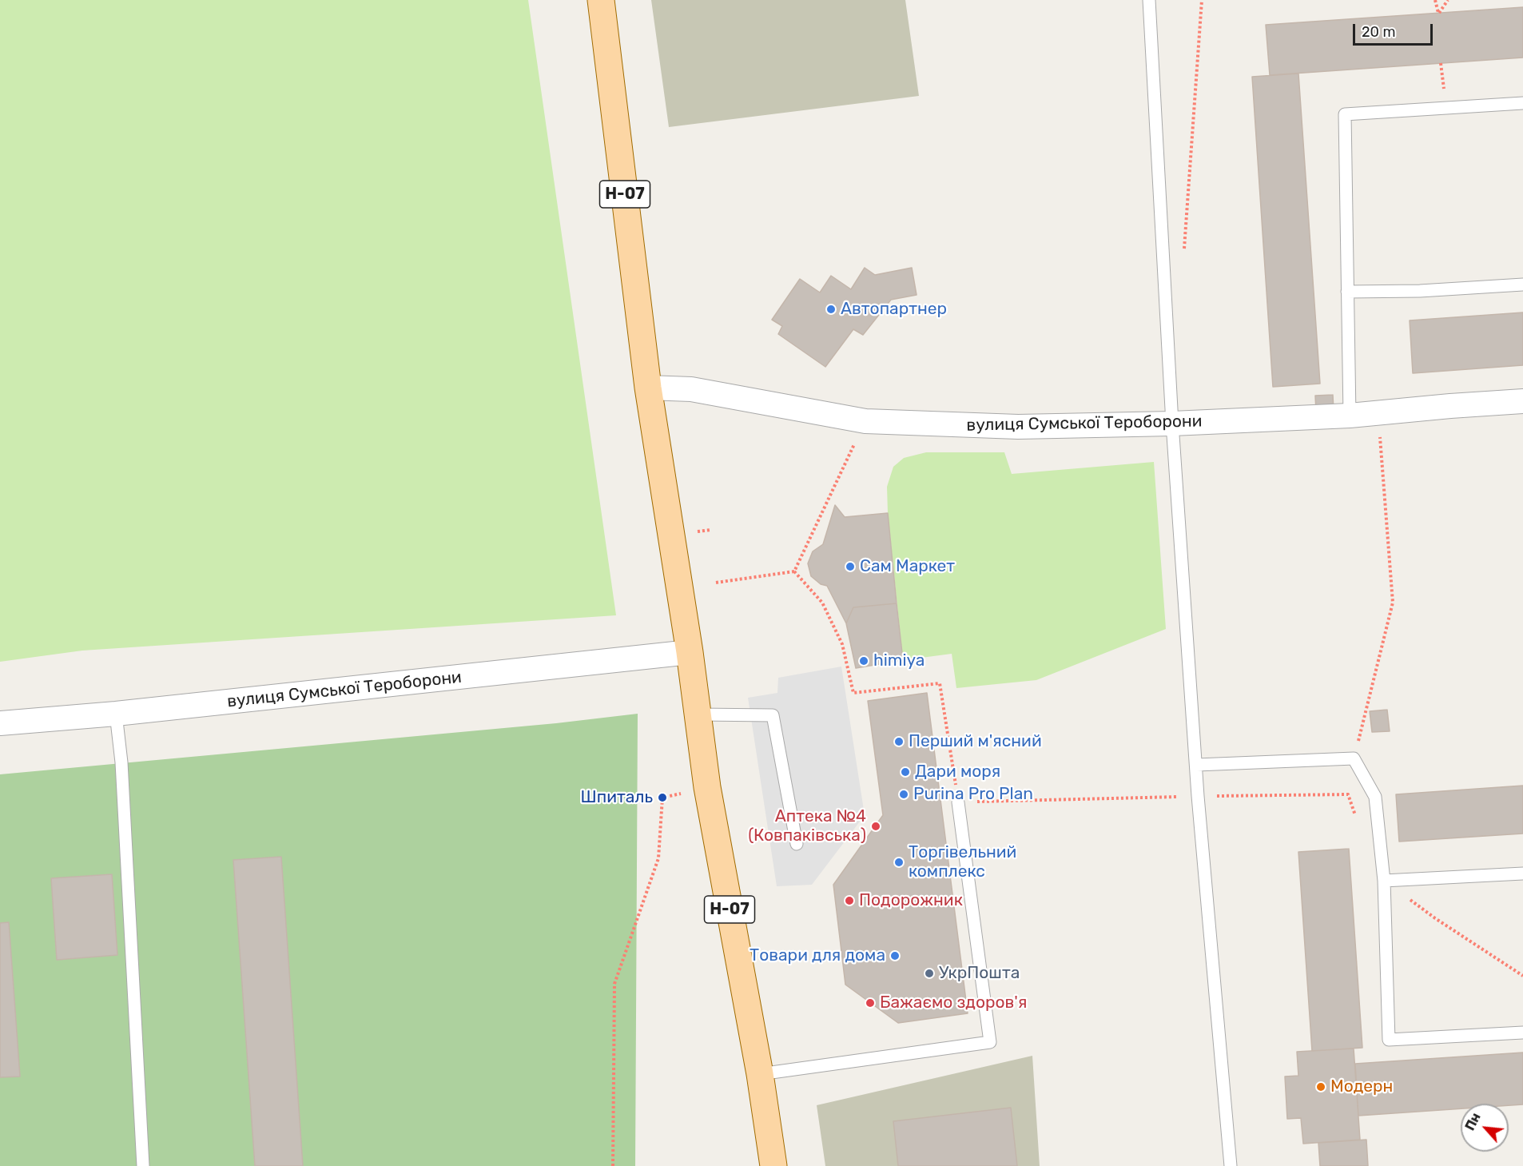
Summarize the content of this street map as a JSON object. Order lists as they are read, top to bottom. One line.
{"streets":{"main road":["Н-07"],"street":["вулиця Сумської Тероборони"]},"crossings":[["Н-07","вулиця Сумської Тероборони"]],"places":["Автопартнер","Сам Маркет","himiya","Перший м'ясний","Дари моря","Purina Pro Plan","Шпиталь","Аптека №4 (Ковпаківська)","Торгівельний комплекс","Подорожник","Товари для дома","УкрПошта","Бажаємо здоров'я","Модерн"],"scale_bar":"20 m","north":"top left"}
